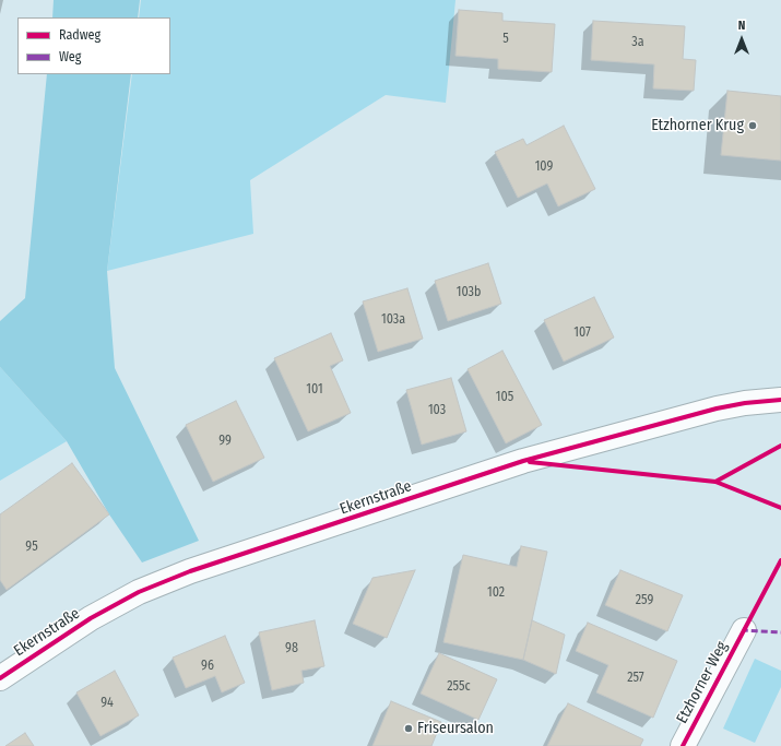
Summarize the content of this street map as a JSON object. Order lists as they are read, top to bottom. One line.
{"streets":{"street":["Ekernstraße","Etzhorner Weg"]},"places":["Etzhorner Krug","Friseursalon"],"house_numbers":["5","3a","109","103b","103a","107","101","105","103","99","95","102","259","98","96","257","255c","94"],"legend":["Radweg","Weg"],"north":"top"}
